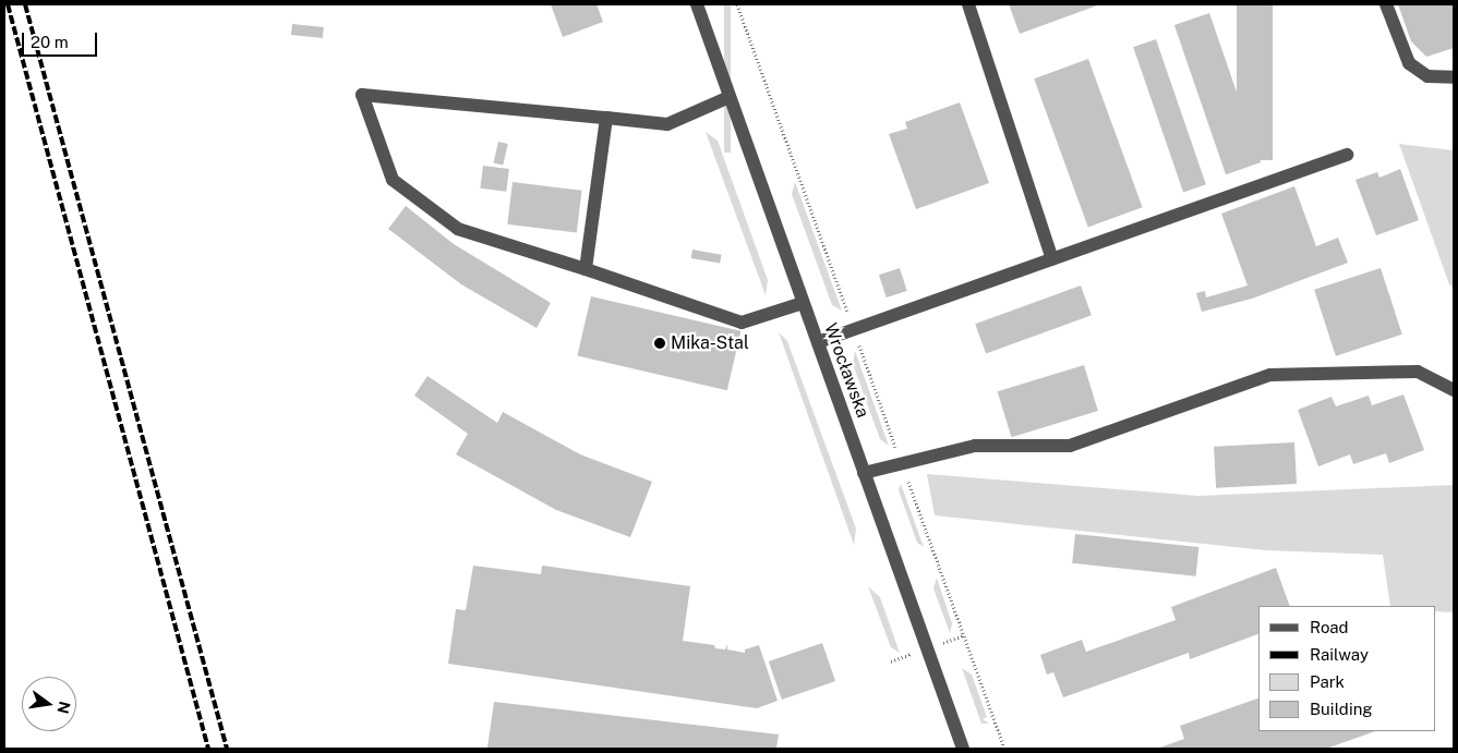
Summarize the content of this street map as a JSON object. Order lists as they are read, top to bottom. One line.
{"streets":{"street":["Wrocławska"]},"places":["Mika-Stal"],"legend":["Road","Railway","Park","Building"],"scale_bar":"20 m","north":"right"}
